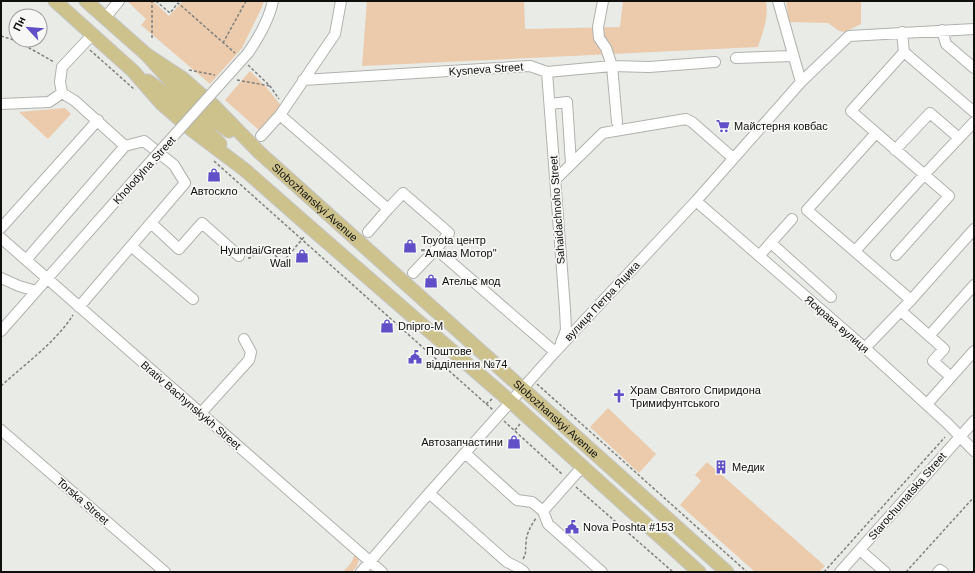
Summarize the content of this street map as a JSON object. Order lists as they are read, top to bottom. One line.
{"streets":{"main road":["Slobozhanskyi Avenue"],"street":["Kysneva Street","Kholodylna Street","Sahaidachnoho Street","вулиця Петра Яцика","Яскрава вулиця","Brativ Bachynskykh Street","Starochumatska Street","Torska Street"]},"crossings":[["Kysneva Street","Sahaidachnoho Street"],["Kholodylna Street","Brativ Bachynskykh Street"],["Slobozhanskyi Avenue","вулиця Петра Яцика"],["Sahaidachnoho Street","вулиця Петра Яцика"],["вулиця Петра Яцика","Яскрава вулиця"],["вулиця Петра Яцика","Brativ Bachynskykh Street"],["Яскрава вулиця","Starochumatska Street"]],"places":{"supermarket":["Майстерня ковбас"],"shop":["Автоскло","Toyota центр \"Алмаз Мотор\"","Hyundai/Great Wall","Ательє мод","Dnipro-M","Автозапчастини"],"public building":["Поштове відділення №74","Nova Poshta #153"],"church":["Храм Святого Спиридона Тримифунтського"],"building":["Медик"]},"north":"top left"}
